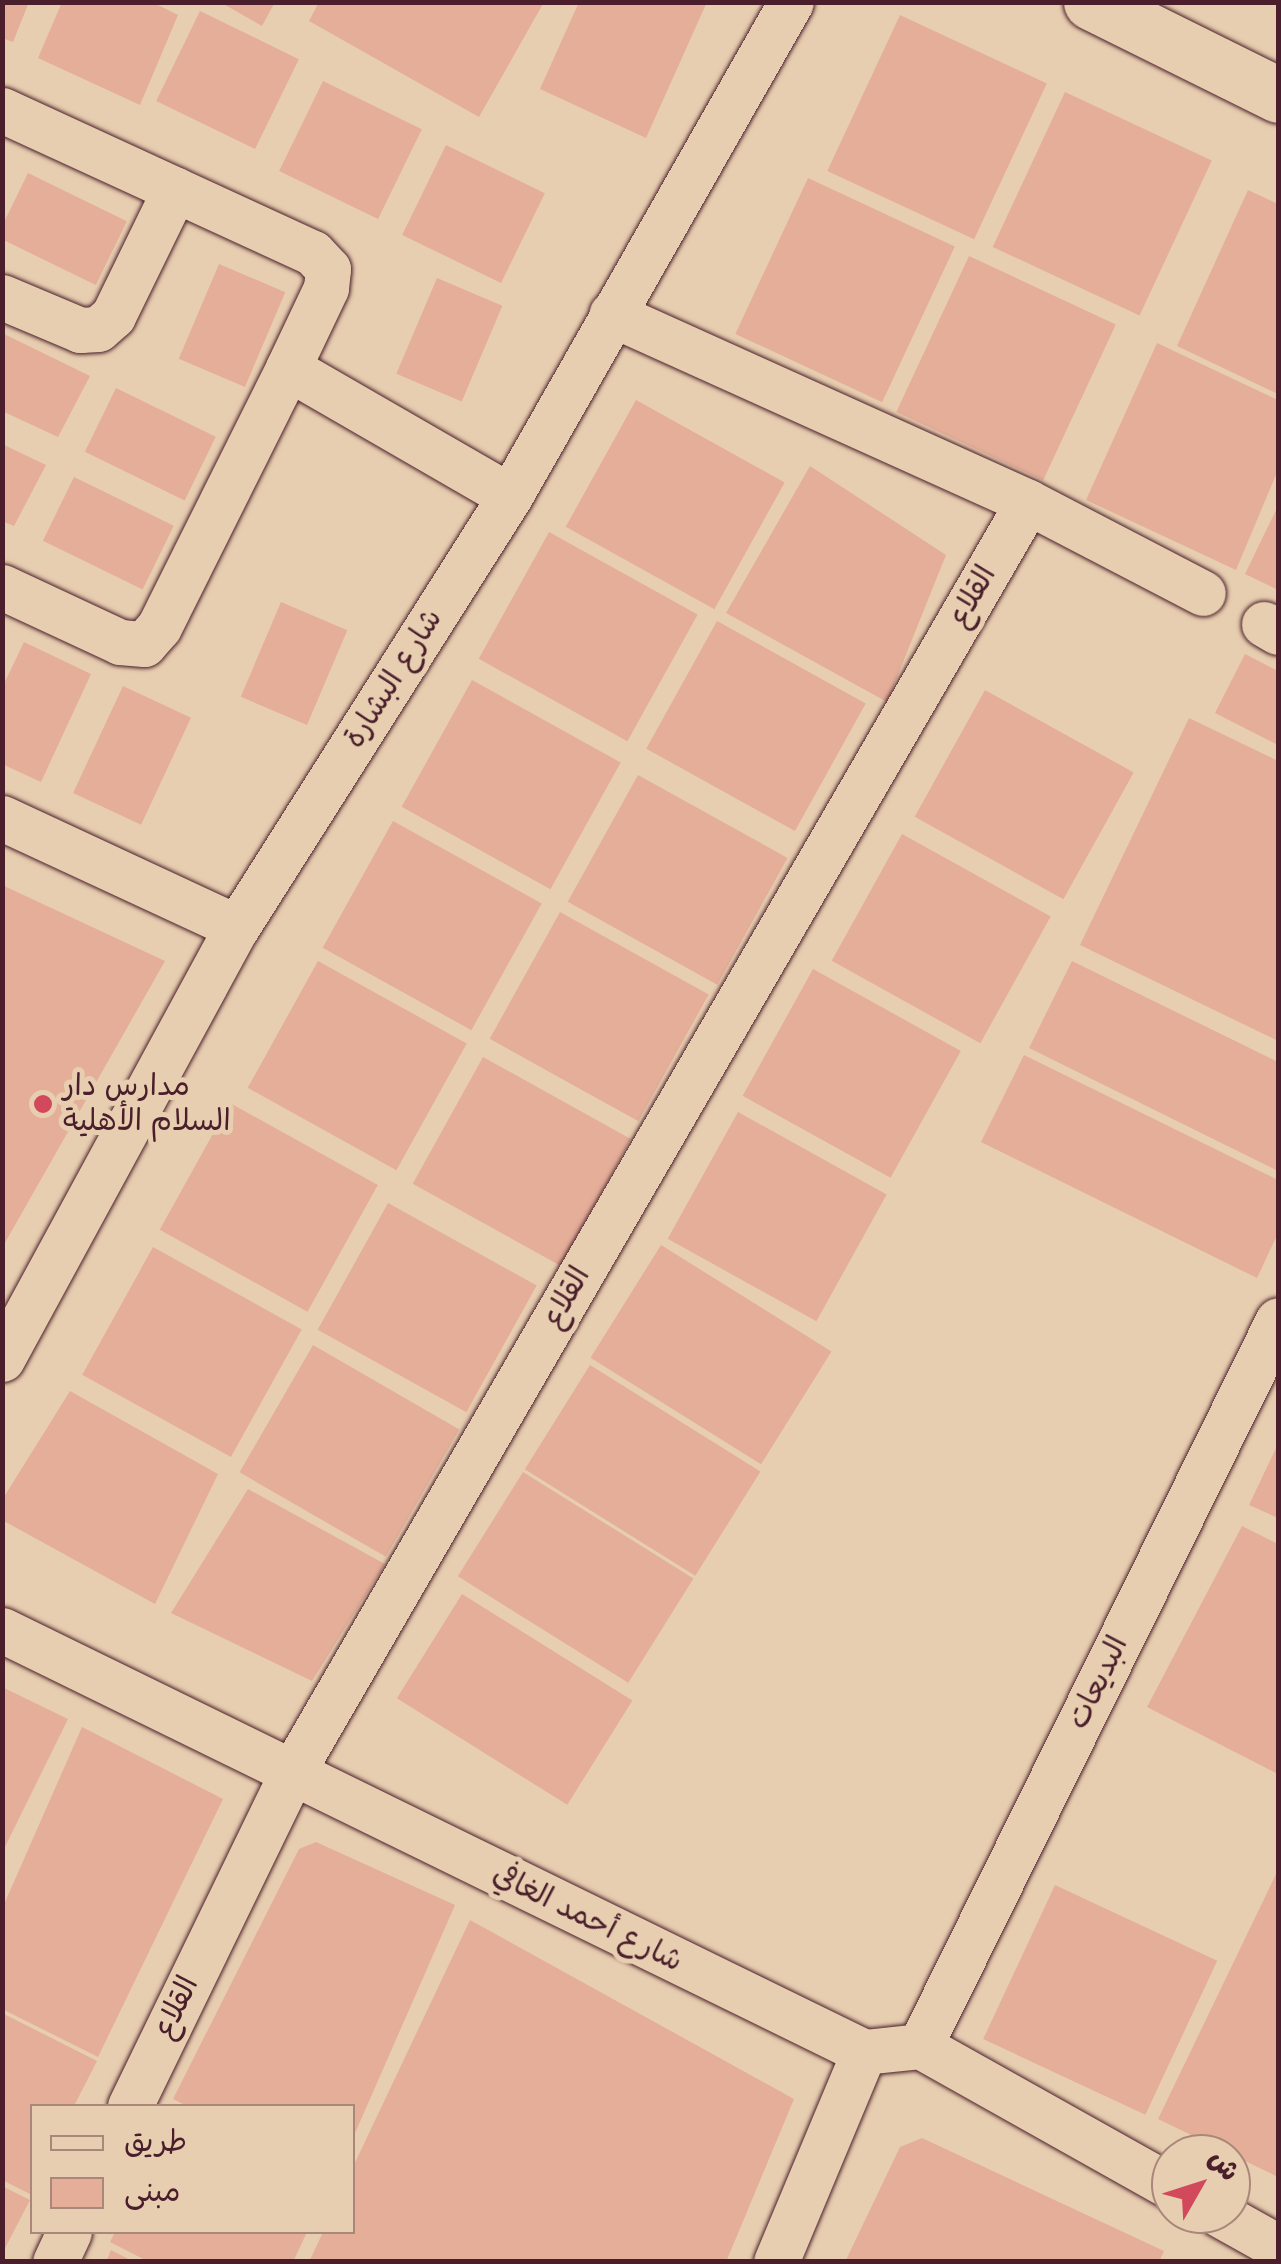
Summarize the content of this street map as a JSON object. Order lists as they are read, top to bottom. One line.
{"streets":{"street":["القلاع","شارع البشارة","البديعات","شارع أحمد الغافي"]},"crossings":[["القلاع","شارع أحمد الغافي"]],"places":["مدارس دار السلام الأهلية"],"legend":["طريق","مبنى"],"north":"top right"}
